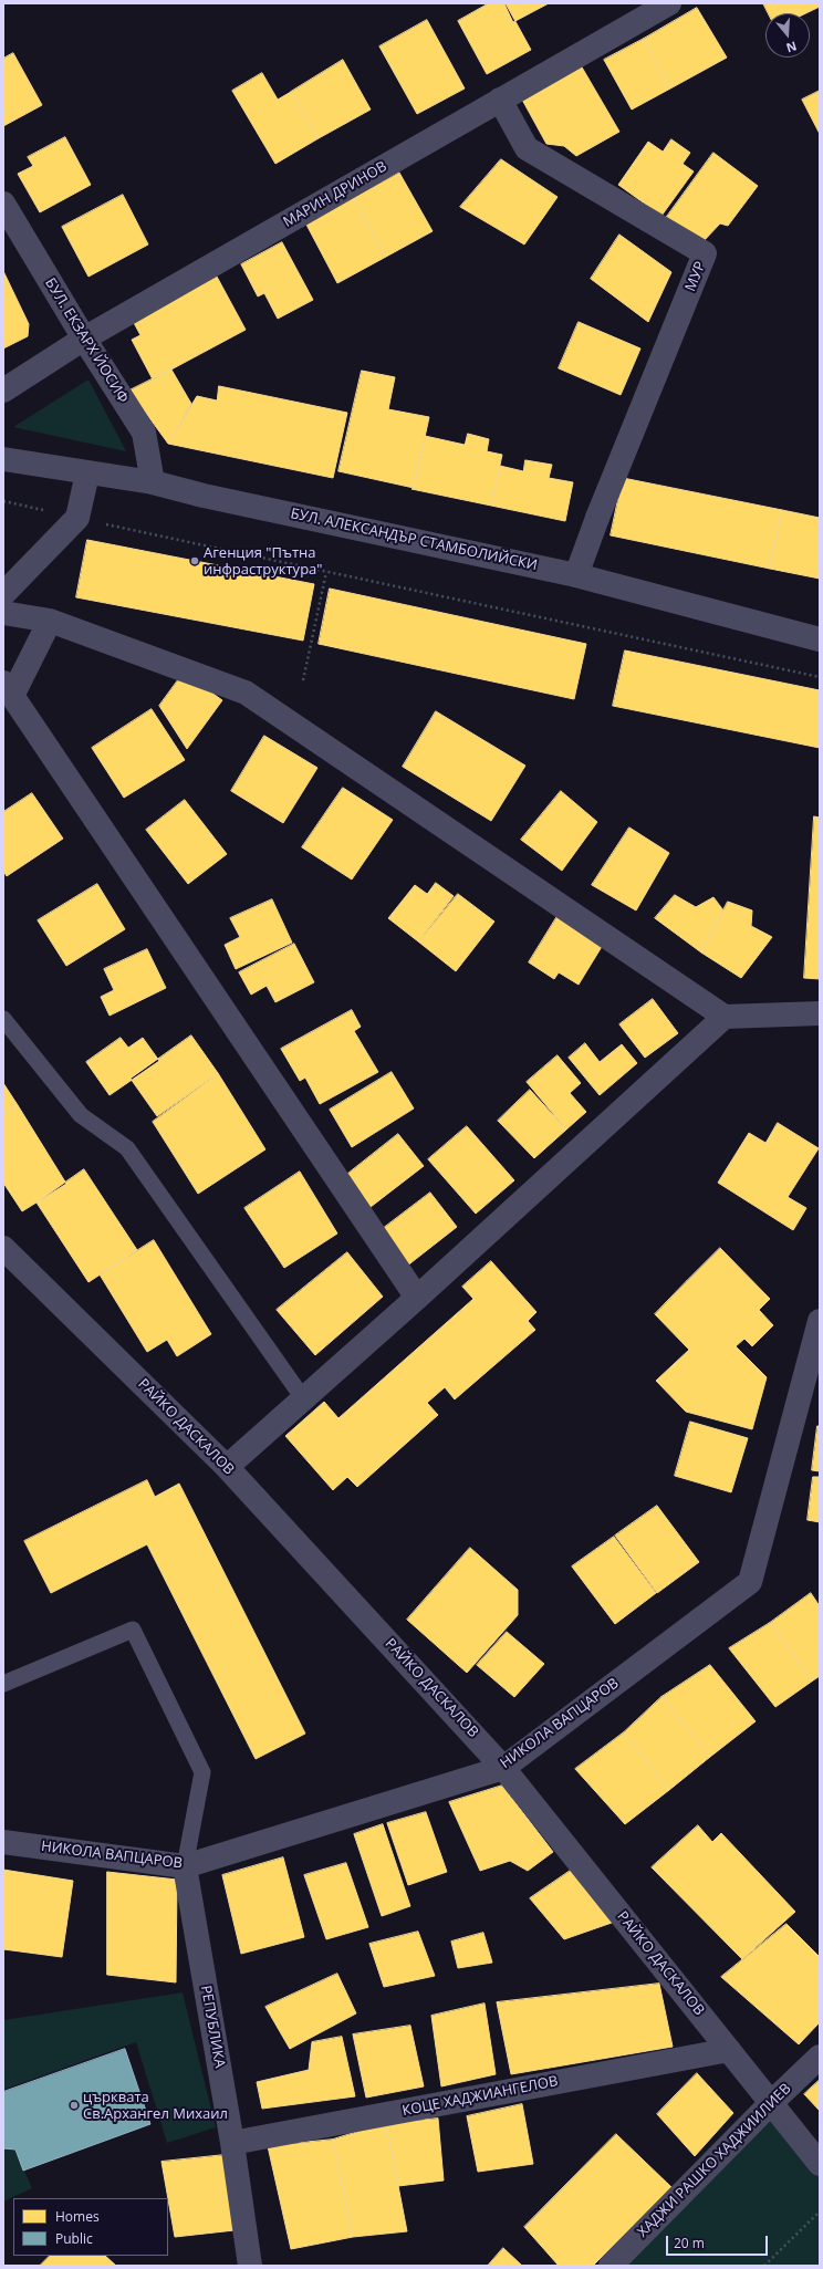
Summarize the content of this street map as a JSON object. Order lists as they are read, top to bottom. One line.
{"streets":{"street":["МАРИН ДРИНОВ","МУР","БУЛ. ЕКЗАРХ ЙОСИФ","БУЛ. АЛЕКСАНДЪР СТАМБОЛИЙСКИ","РАЙКО ДАСКАЛОВ","НИКОЛА ВАПЦАРОВ","РЕПУБЛИКА","КОЦЕ ХАДЖИАНГЕЛОВ","ХАДЖИ РАШКО ХАДЖИИЛИЕВ"]},"crossings":[["МАРИН ДРИНОВ","МУР"],["МАРИН ДРИНОВ","БУЛ. ЕКЗАРХ ЙОСИФ"],["МУР","БУЛ. АЛЕКСАНДЪР СТАМБОЛИЙСКИ"],["БУЛ. ЕКЗАРХ ЙОСИФ","БУЛ. АЛЕКСАНДЪР СТАМБОЛИЙСКИ"],["РАЙКО ДАСКАЛОВ","НИКОЛА ВАПЦАРОВ"],["РАЙКО ДАСКАЛОВ","КОЦЕ ХАДЖИАНГЕЛОВ"],["РАЙКО ДАСКАЛОВ","ХАДЖИ РАШКО ХАДЖИИЛИЕВ"],["НИКОЛА ВАПЦАРОВ","РЕПУБЛИКА"],["РЕПУБЛИКА","КОЦЕ ХАДЖИАНГЕЛОВ"]],"places":["Агенция \"Пътна инфраструктура\"","църквата Св.Архангел Михаил"],"legend":["Homes","Public"],"scale_bar":"20 m","north":"bottom"}
